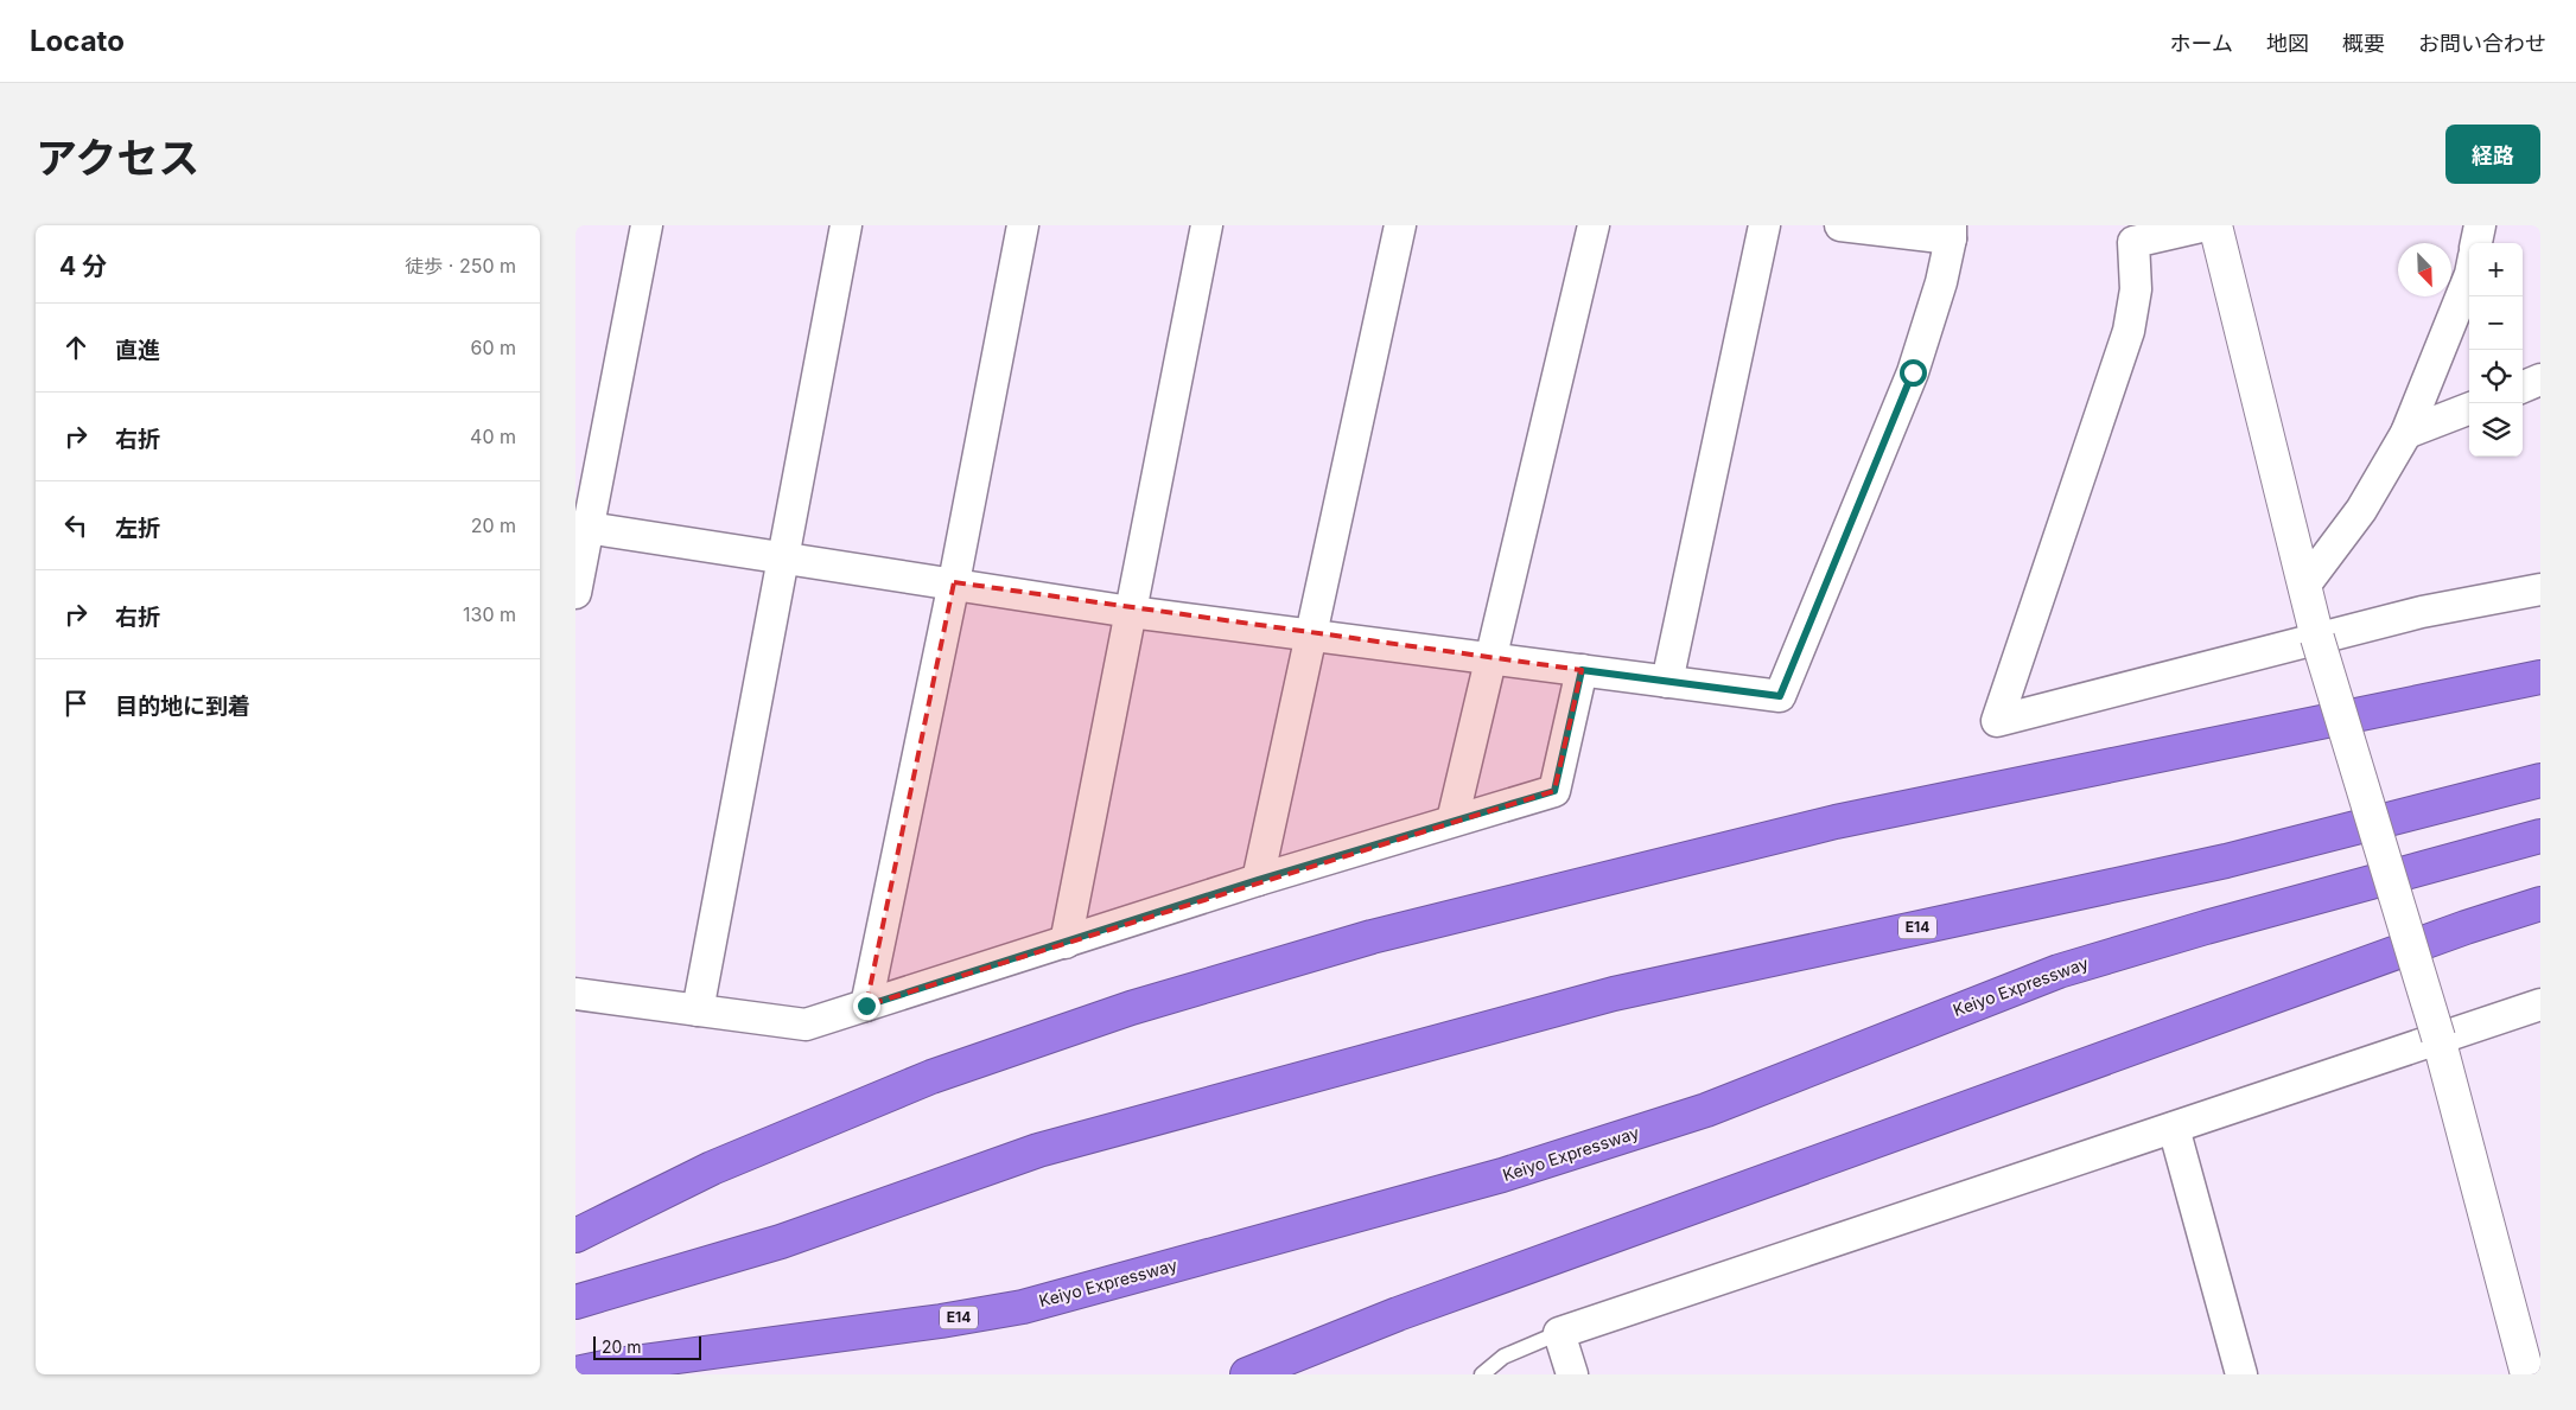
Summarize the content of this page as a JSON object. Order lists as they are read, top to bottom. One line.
{"streets":{"highway":["E14","Keiyo Expressway"]},"scale_bar":"20 m","north":"bottom right","page":{"header":"Locato","nav":["ホーム","地図","概要","お問い合わせ"],"title":"アクセス","buttons":"経路","heading":["4 分","徒歩 · 250 m"],"map_buttons":["+","−"],"list":[["直進","60 m"],["右折","40 m"],["左折","20 m"],["右折","130 m"],"目的地に到着"],"scale":"20 m"}}
